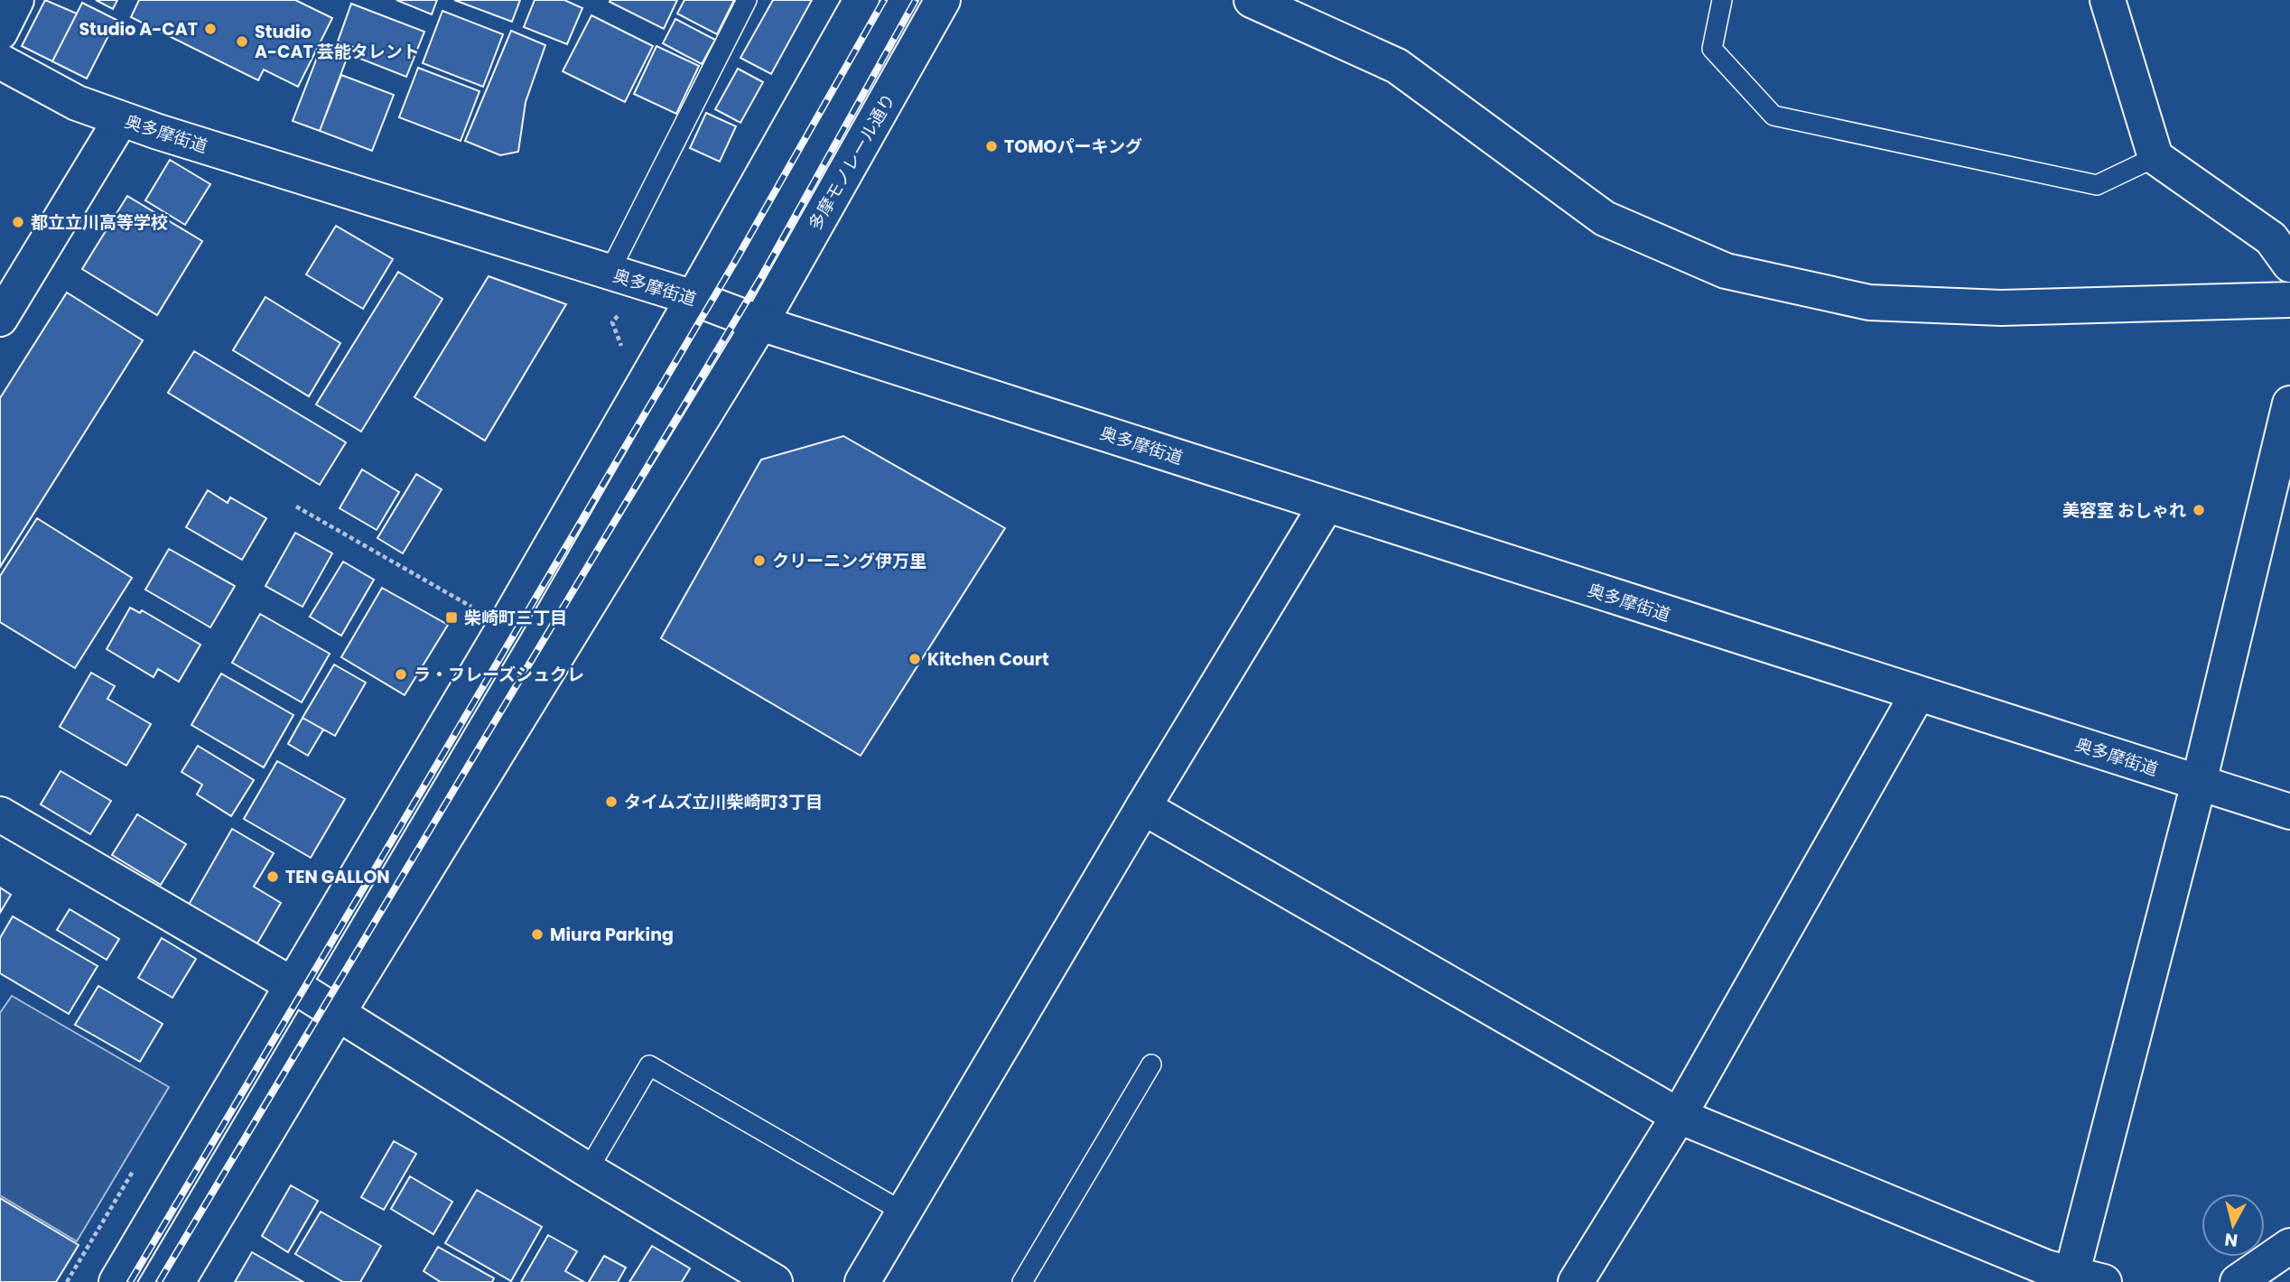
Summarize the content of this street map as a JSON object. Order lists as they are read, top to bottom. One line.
{"streets":{"street":["奥多摩街道","多摩モノレール通り"]},"crossings":[["奥多摩街道","多摩モノレール通り"]],"places":{"other":["Studio A-CAT","Studio A-CAT 芸能タレント","TOMOパーキング","都立立川高等学校","美容室 おしゃれ","クリーニング伊万里","Kitchen Court","ラ・フレーズシュクレ","タイムズ立川柴崎町3丁目","TEN GALLON","Miura Parking"],"transit":["柴崎町三丁目"]},"north":"bottom"}
